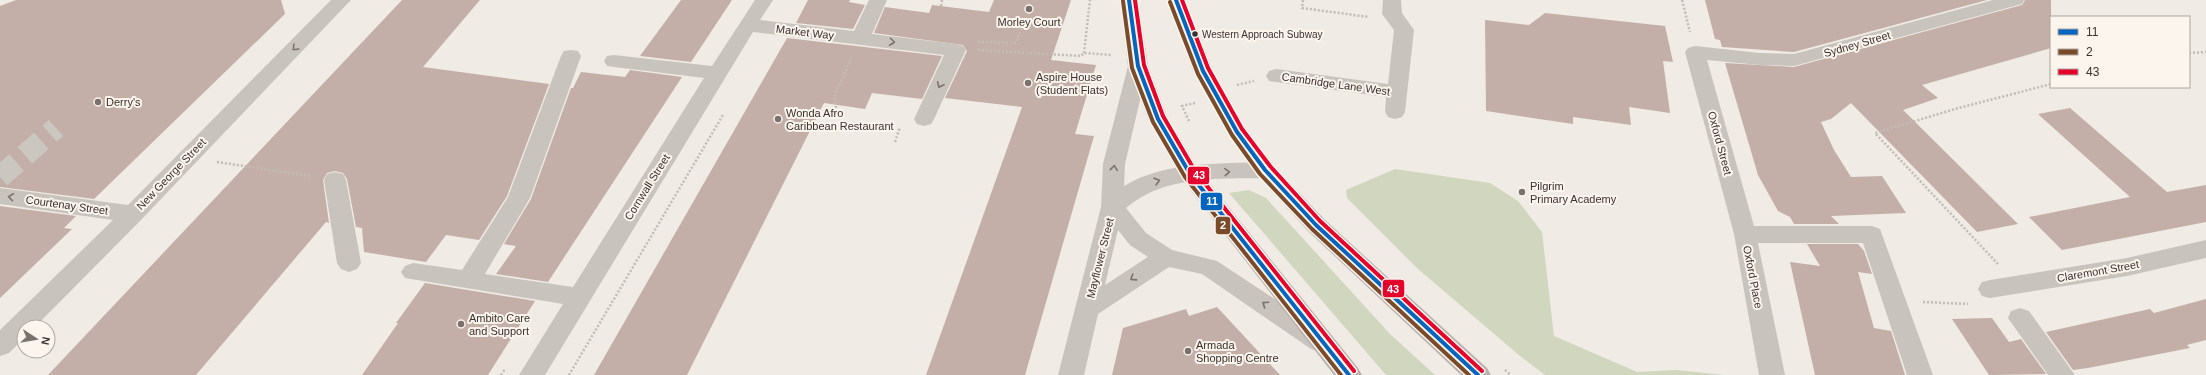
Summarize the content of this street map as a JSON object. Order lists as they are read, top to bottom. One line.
{"streets":{"street":["Market Way","Sydney Street","Cambridge Lane West","Oxford Street","New George Street","Cornwall Street","Courtenay Street","Mayflower Street","Claremont Street","Oxford Place"]},"crossings":[["Market Way","Cornwall Street"],["Sydney Street","Oxford Street"],["Oxford Street","Oxford Place"],["New George Street","Courtenay Street"]],"one_way":["Market Way","New George Street","Courtenay Street"],"places":["Morley Court","Western Approach Subway","Aspire House (Student Flats)","Derry's","Wonda Afro Caribbean Restaurant","Pilgrim Primary Academy","Ambito Care and Support","Armada Shopping Centre"],"lines":["transit line 11","transit line 43","transit line 2"],"legend":["11","2","43"],"north":"right"}
